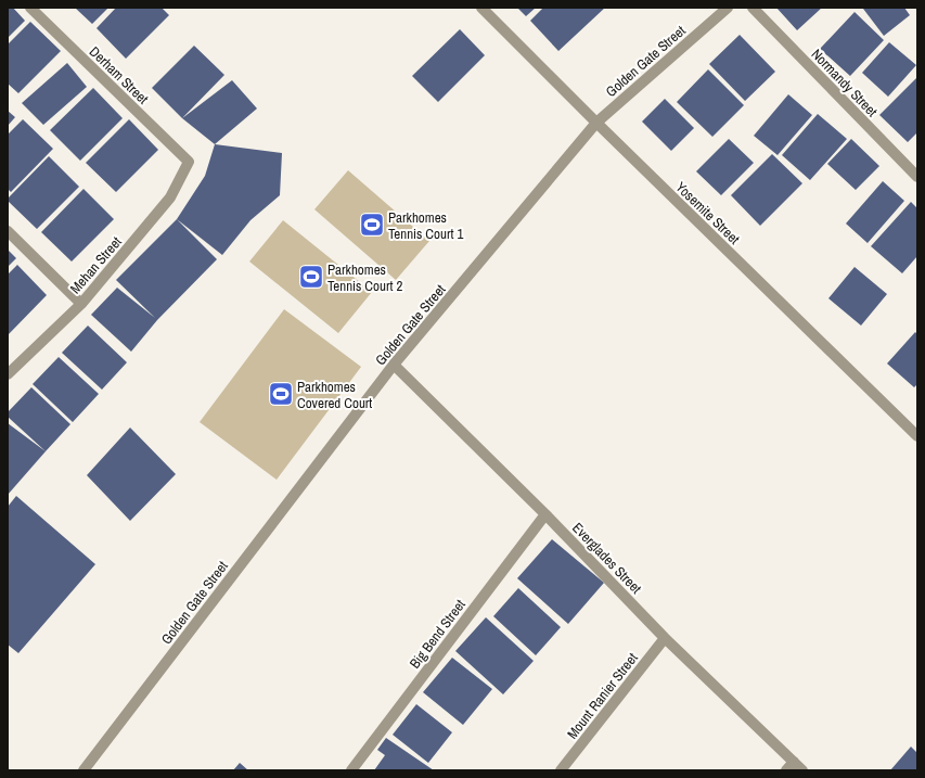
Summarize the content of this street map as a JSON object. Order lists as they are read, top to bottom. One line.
{"streets":{"street":["Golden Gate Street","Derham Street","Normandy Street","Yosemite Street","Mehan Street","Everglades Street","Big Bend Street","Mount Ranier Street"]},"crossings":[["Golden Gate Street","Yosemite Street"],["Golden Gate Street","Everglades Street"],["Derham Street","Mehan Street"],["Everglades Street","Big Bend Street"],["Everglades Street","Mount Ranier Street"]],"places":{"sports":["Parkhomes Tennis Court 1","Parkhomes Tennis Court 2","Parkhomes Covered Court"]}}
